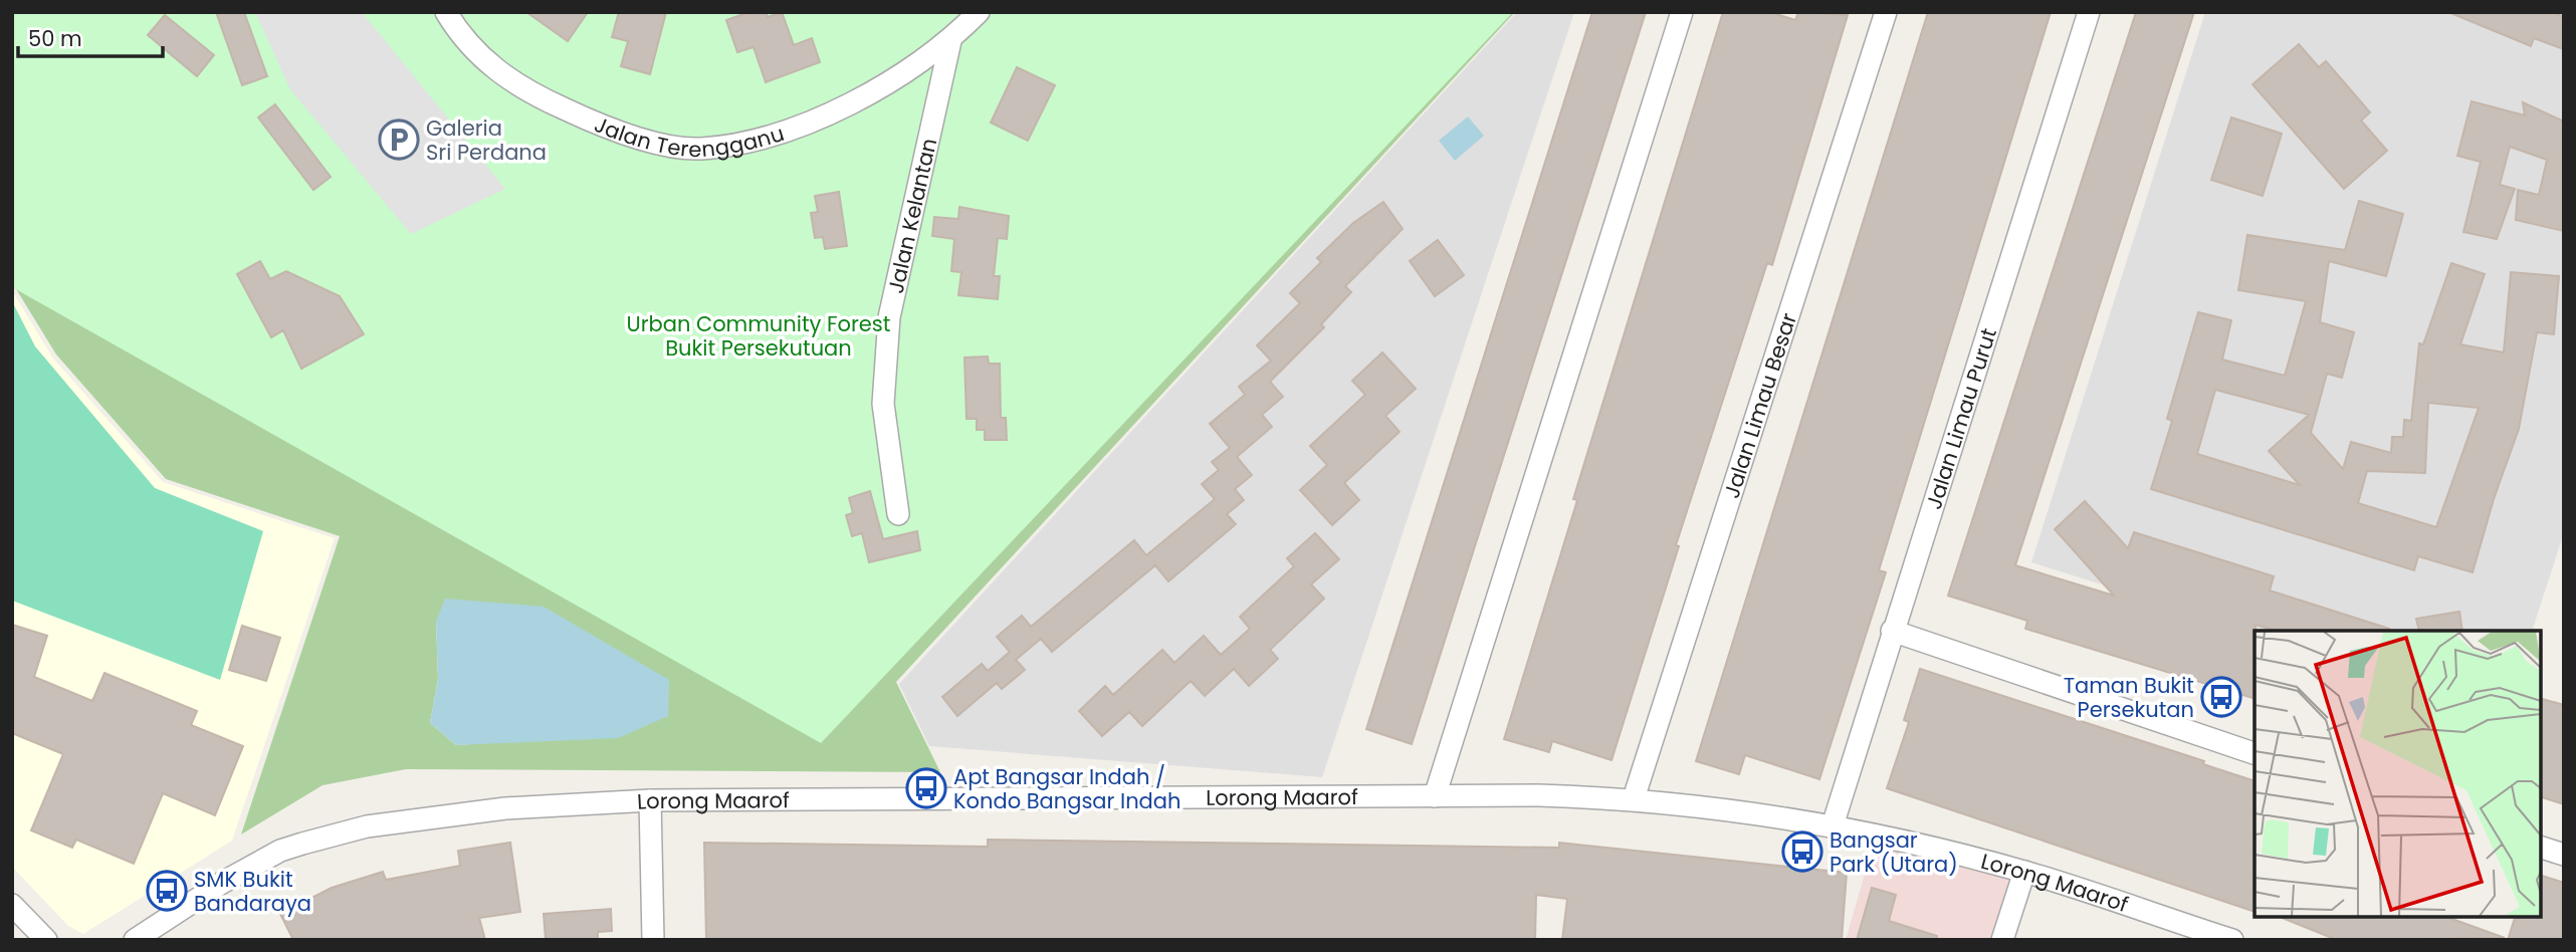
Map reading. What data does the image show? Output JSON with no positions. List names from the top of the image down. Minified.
{"streets":{"street":["Jalan Terengganu","Jalan Kelantan","Jalan Limau Besar","Jalan Limau Purut","Lorong Maarof"]},"crossings":[["Jalan Terengganu","Jalan Kelantan"],["Jalan Limau Besar","Lorong Maarof"],["Jalan Limau Purut","Lorong Maarof"]],"parks":["Urban Community Forest Bukit Persekutuan"],"places":{"parking":["Galeria Sri Perdana"],"bus stop":["Taman Bukit Persekutan","Apt Bangsar Indah / Kondo Bangsar Indah","Bangsar Park (Utara)","SMK Bukit Bandaraya"]},"scale_bar":"50 m"}
